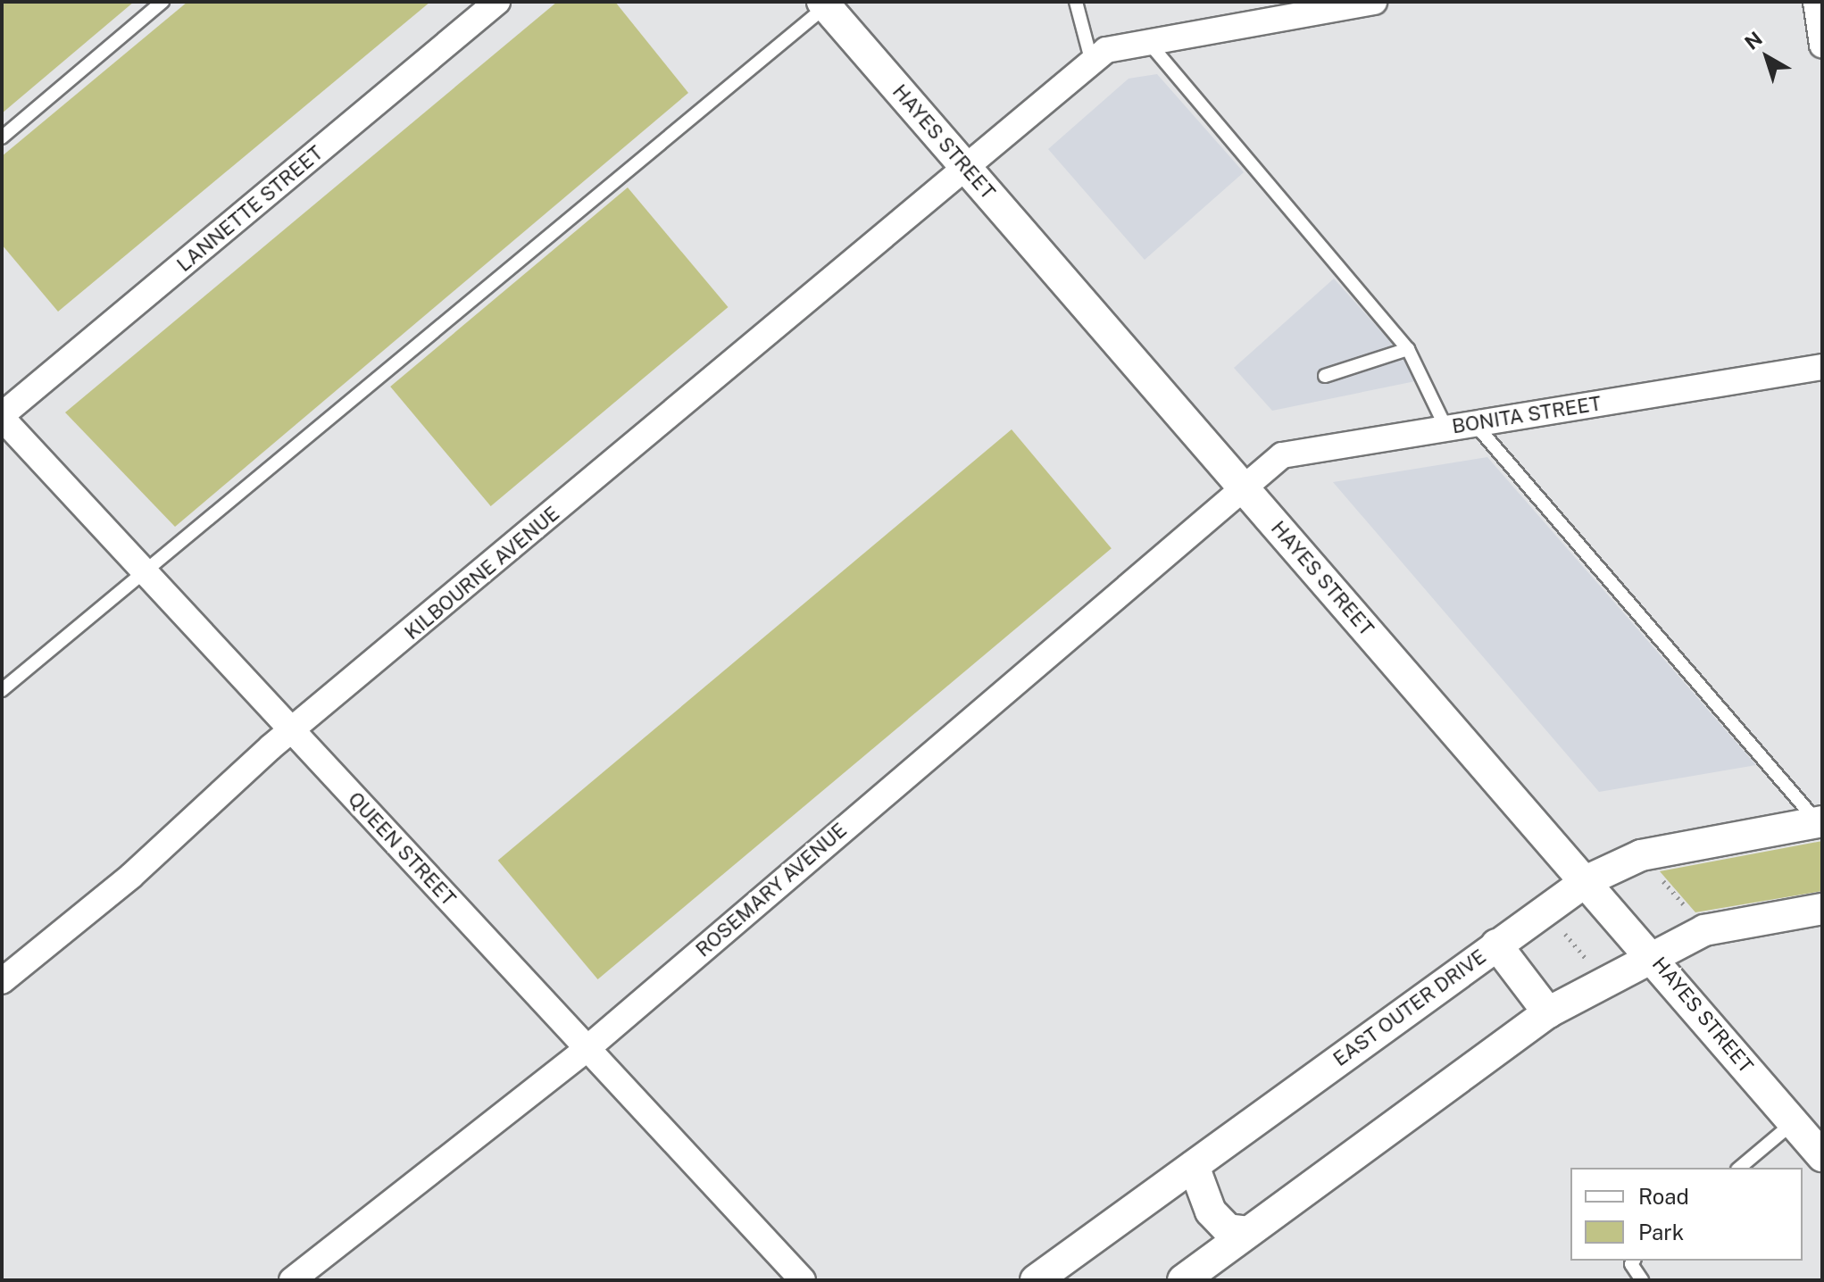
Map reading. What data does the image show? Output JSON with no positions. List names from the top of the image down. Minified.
{"streets":{"street":["HAYES STREET","LANNETTE STREET","BONITA STREET","KILBOURNE AVENUE","QUEEN STREET","ROSEMARY AVENUE","EAST OUTER DRIVE"]},"crossings":[["HAYES STREET","BONITA STREET"],["HAYES STREET","KILBOURNE AVENUE"],["HAYES STREET","ROSEMARY AVENUE"],["HAYES STREET","EAST OUTER DRIVE"],["LANNETTE STREET","QUEEN STREET"],["BONITA STREET","ROSEMARY AVENUE"],["KILBOURNE AVENUE","QUEEN STREET"],["QUEEN STREET","ROSEMARY AVENUE"]],"legend":["Road","Park"],"north":"top left"}
